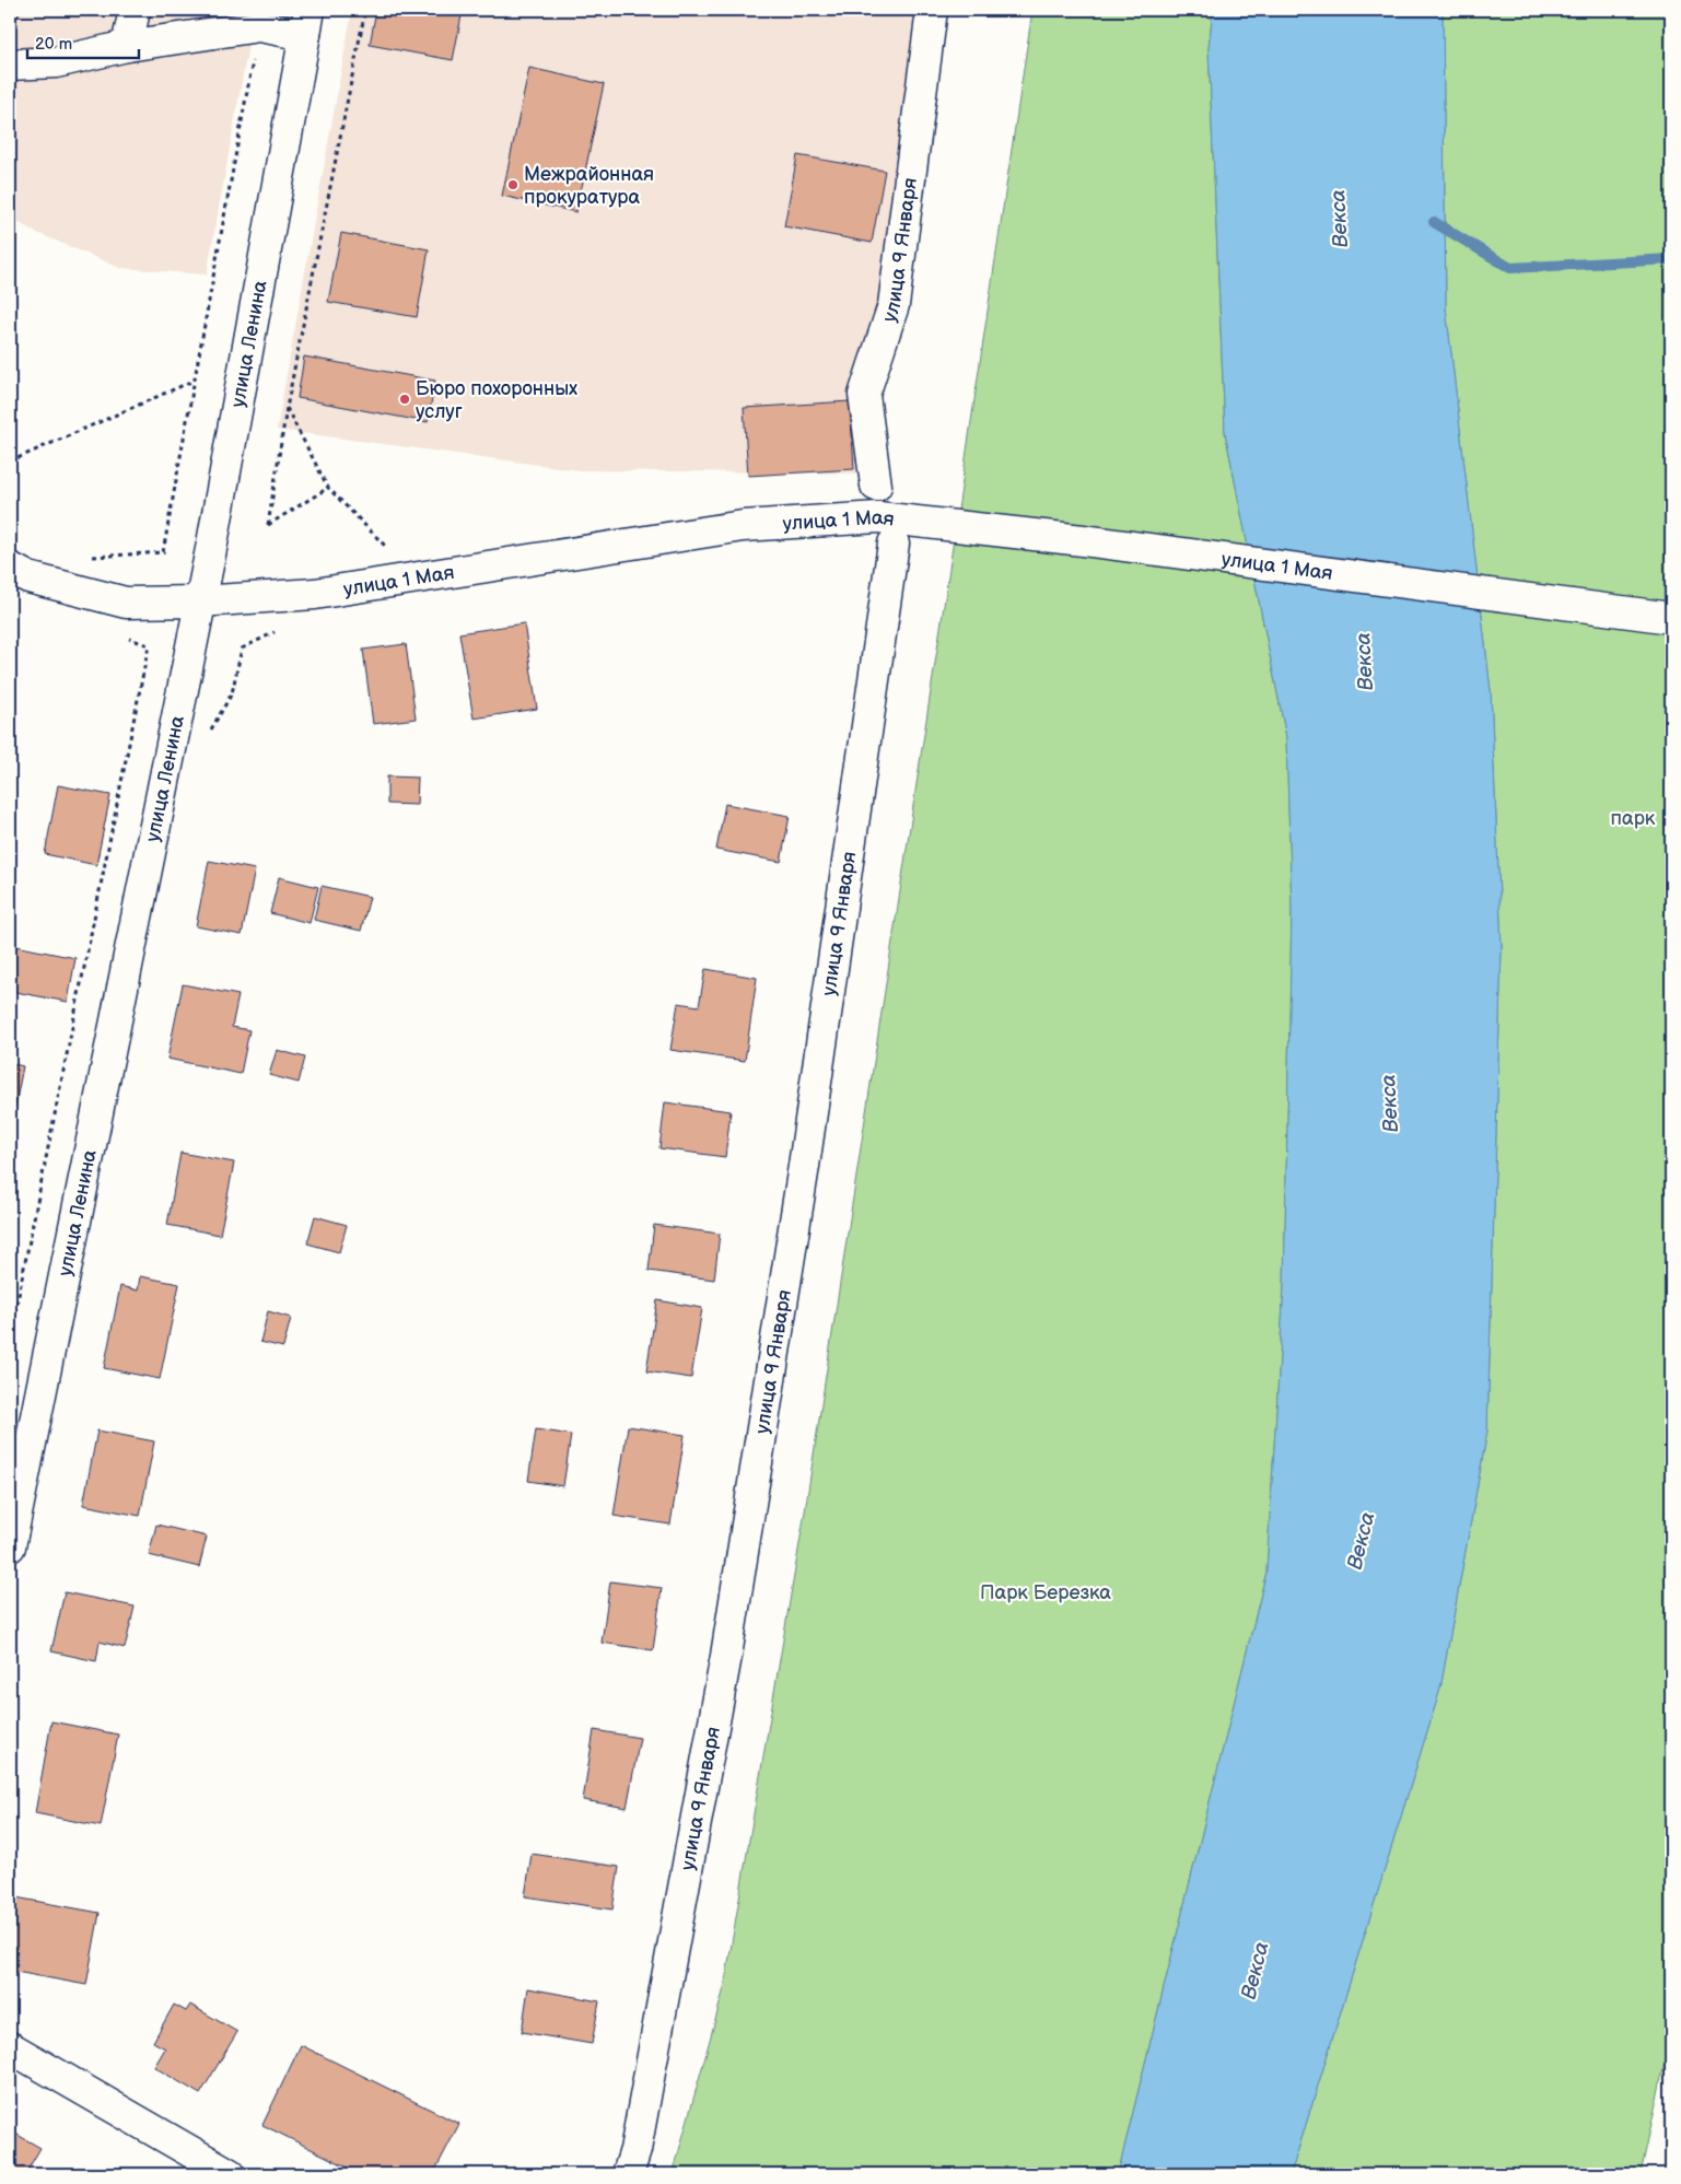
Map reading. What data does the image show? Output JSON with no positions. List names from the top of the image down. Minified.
{"streets":{"street":["улица 9 Января","улица Ленина","улица 1 Мая"]},"crossings":[["улица Ленина","улица 1 Мая"]],"water":["Векса"],"parks":["парк","Парк Березка"],"places":["Межрайонная прокуратура","Бюро похоронных услуг"],"scale_bar":"20 m"}
